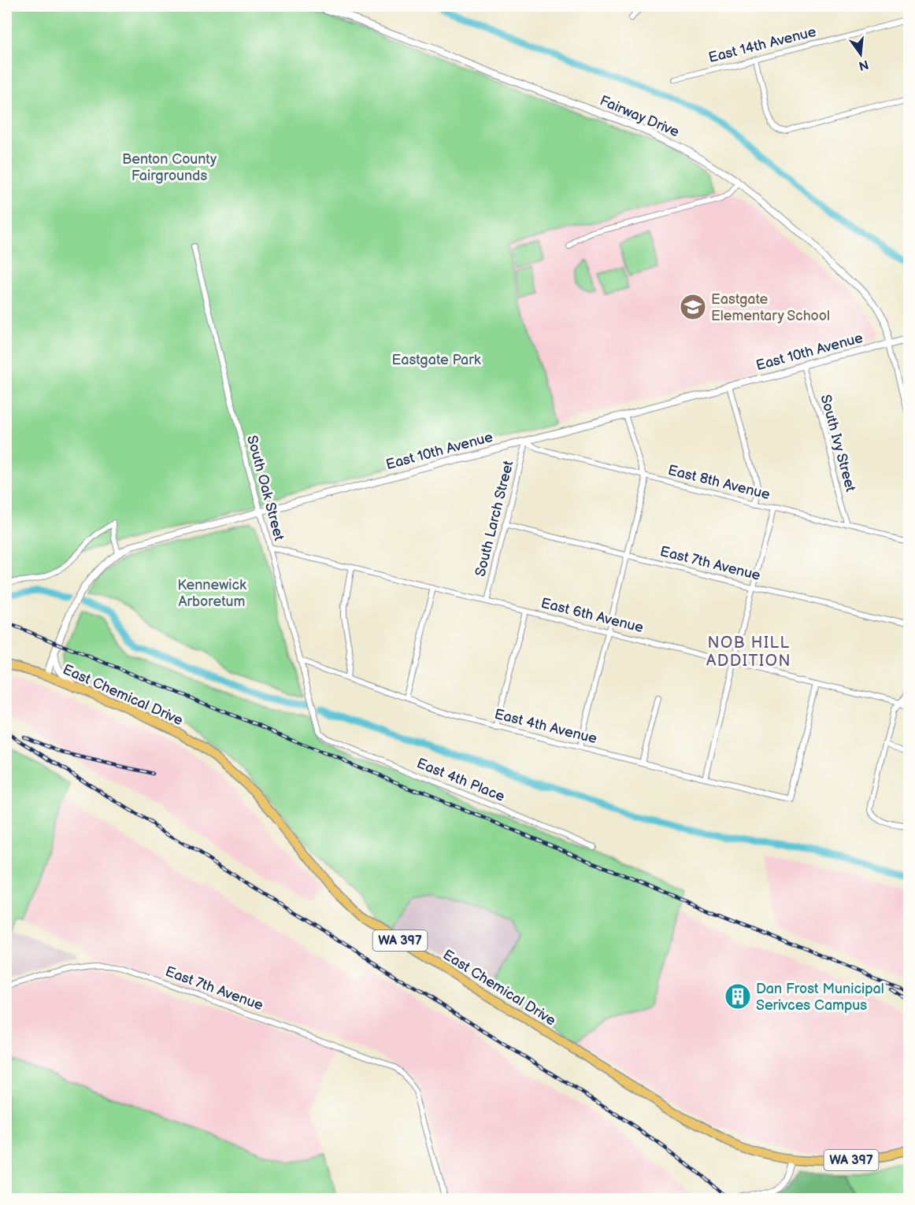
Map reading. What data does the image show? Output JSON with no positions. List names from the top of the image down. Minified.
{"streets":{"main road":["East Chemical Drive","WA 397"],"street":["East 14th Avenue","Fairway Drive","East 10th Avenue","South Ivy Street","East 8th Avenue","South Oak Street","South Larch Street","East 7th Avenue","East 6th Avenue","East 4th Avenue","East 4th Place"]},"crossings":[["Fairway Drive","East 10th Avenue"],["East 10th Avenue","South Ivy Street"],["East 10th Avenue","East 8th Avenue"],["East 10th Avenue","South Oak Street"],["East 10th Avenue","South Larch Street"],["East 10th Avenue","East Chemical Drive"],["South Ivy Street","East 8th Avenue"],["East 8th Avenue","South Larch Street"],["South Oak Street","East 6th Avenue"],["South Oak Street","East 4th Avenue"],["South Oak Street","East 4th Place"],["South Larch Street","East 7th Avenue"],["South Larch Street","East 6th Avenue"],["East 6th Avenue","East 4th Avenue"]],"districts":["NOB HILL ADDITION"],"parks":["Benton County Fairgrounds","Eastgate Park","Kennewick Arboretum"],"places":{"school or university":["Eastgate Elementary School"],"building":["Dan Frost Municipal Serivces Campus"]},"north":"bottom"}
